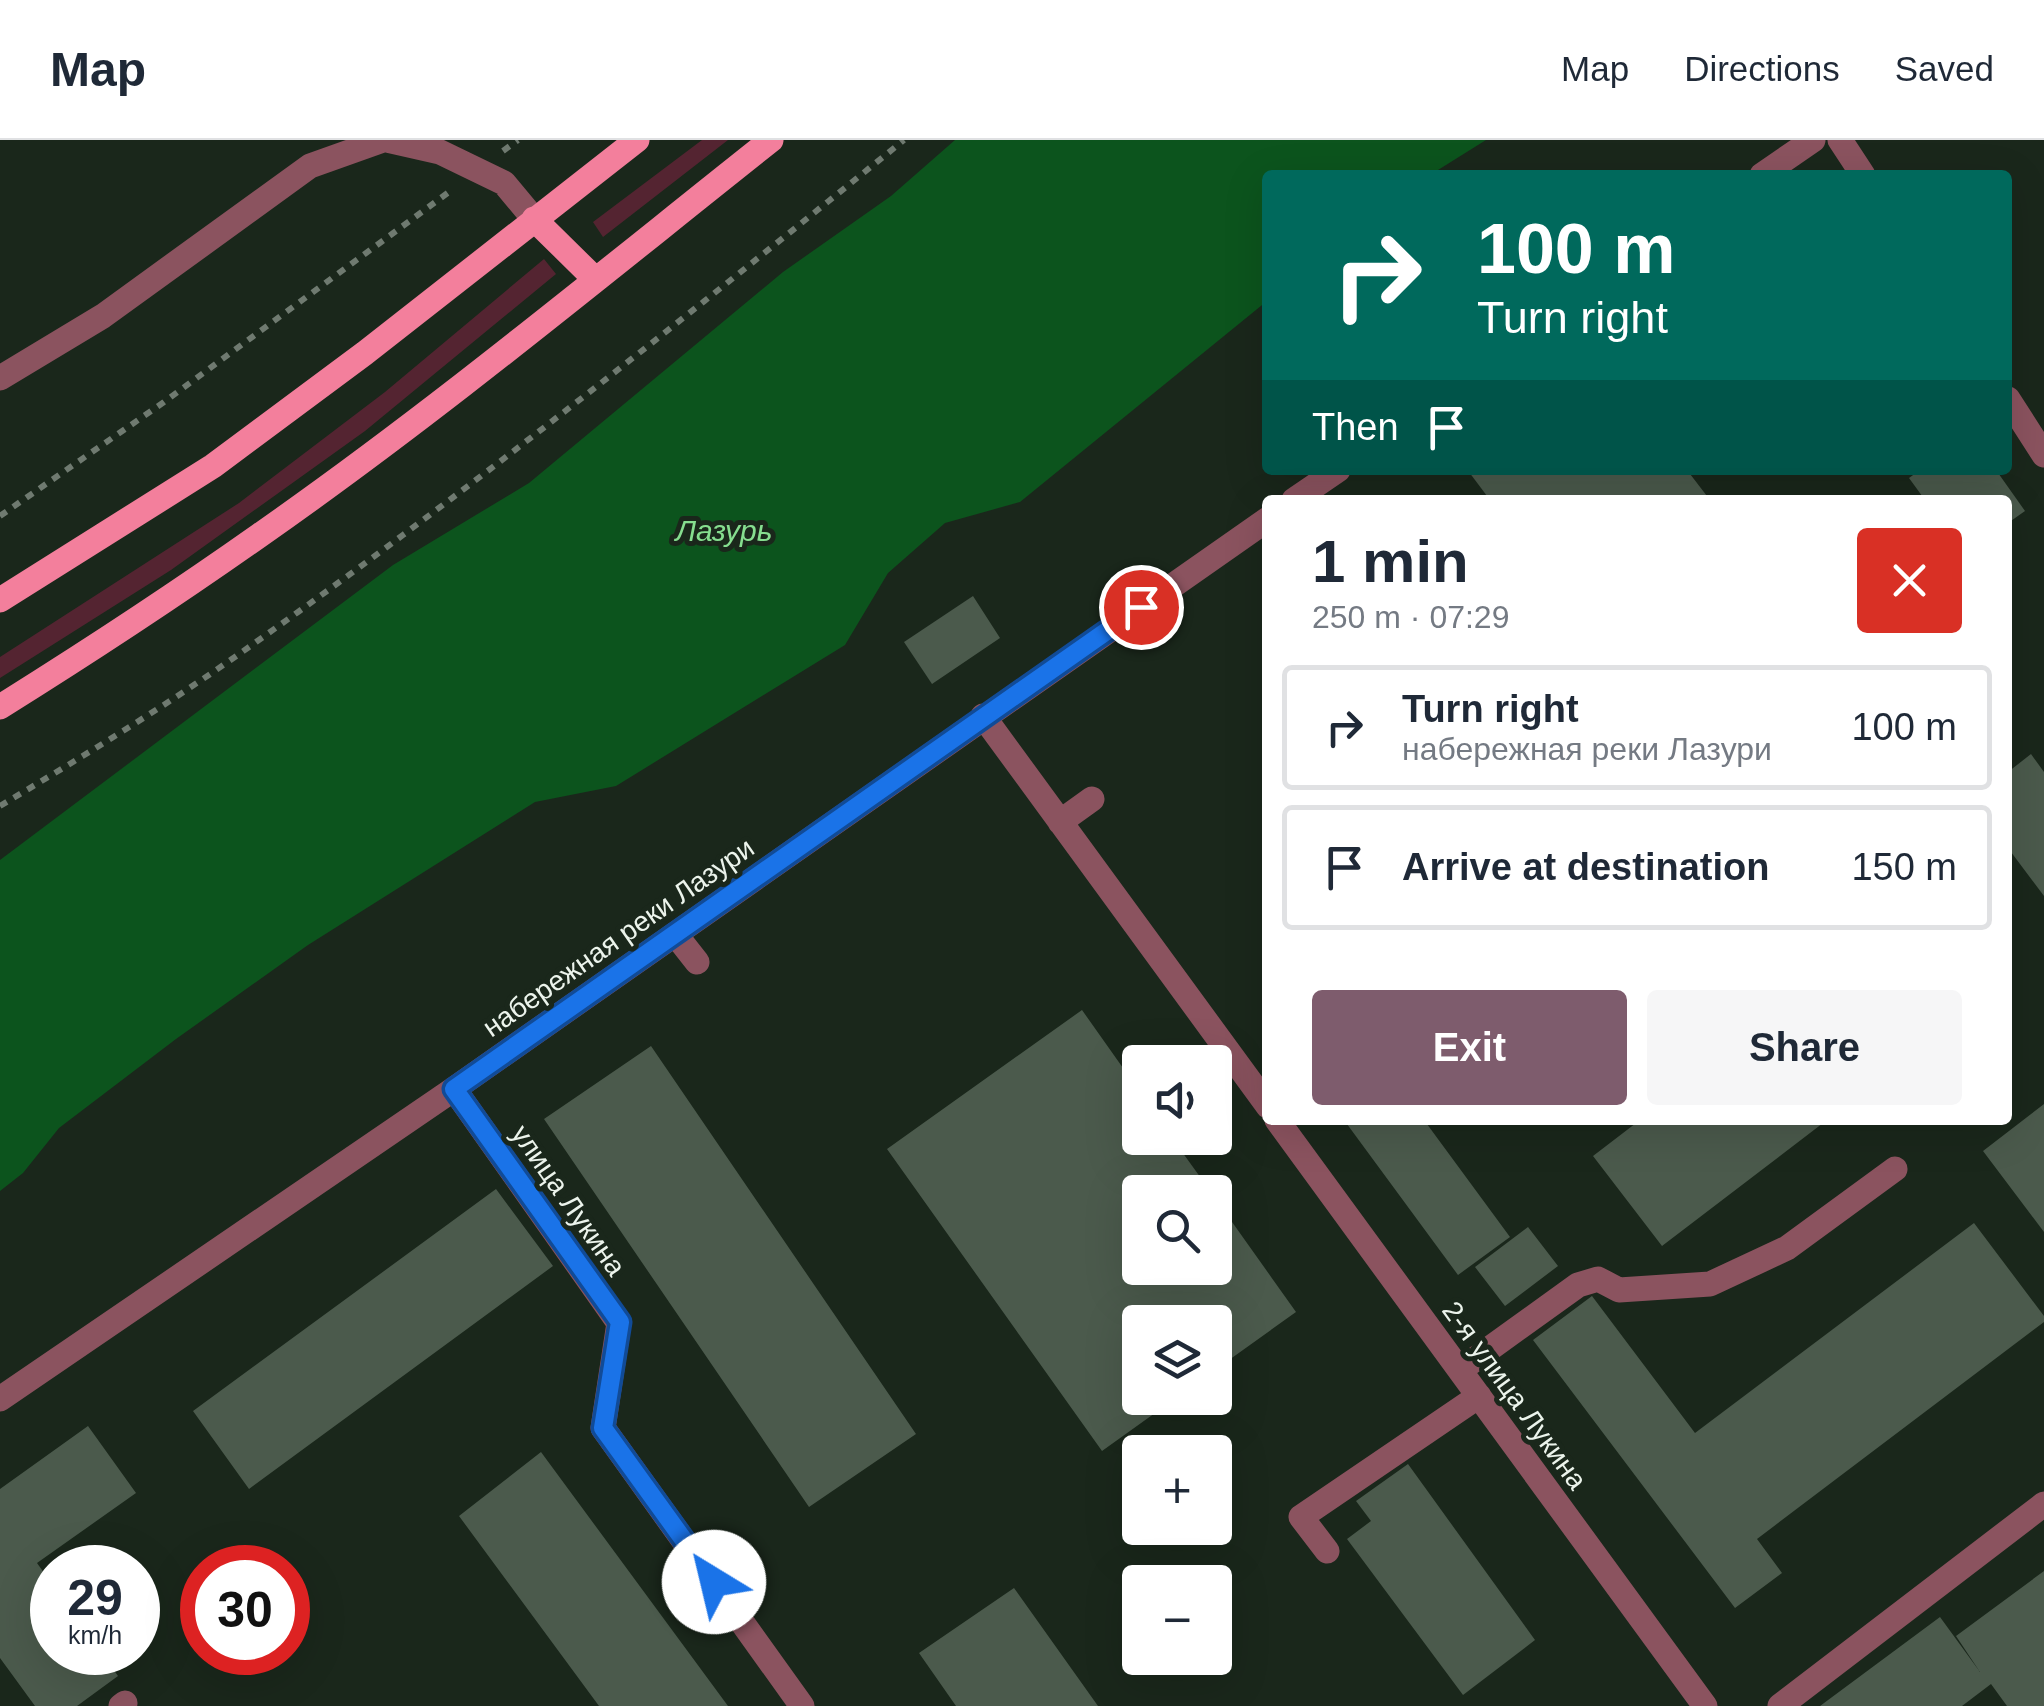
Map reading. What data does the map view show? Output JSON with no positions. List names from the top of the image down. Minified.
{"streets":{"street":["набережная реки Лазури","улица Лукина","2-я улица Лукина"]},"crossings":[["набережная реки Лазури","улица Лукина"]],"water":["Лазурь"],"page":{"header":"Map","nav":["Map","Directions","Saved"],"turn":["100 m","Turn right"],"then":"Then","heading":["1 min","250 m · 07:29"],"list":[{"name":"Turn right","note":"набережная реки Лазури","value":"100 m"},{"name":"Arrive at destination","value":"150 m"}],"buttons":["Exit","Share"],"map_buttons":["+","−"],"speed":"29 km/h","limit":"30"}}
